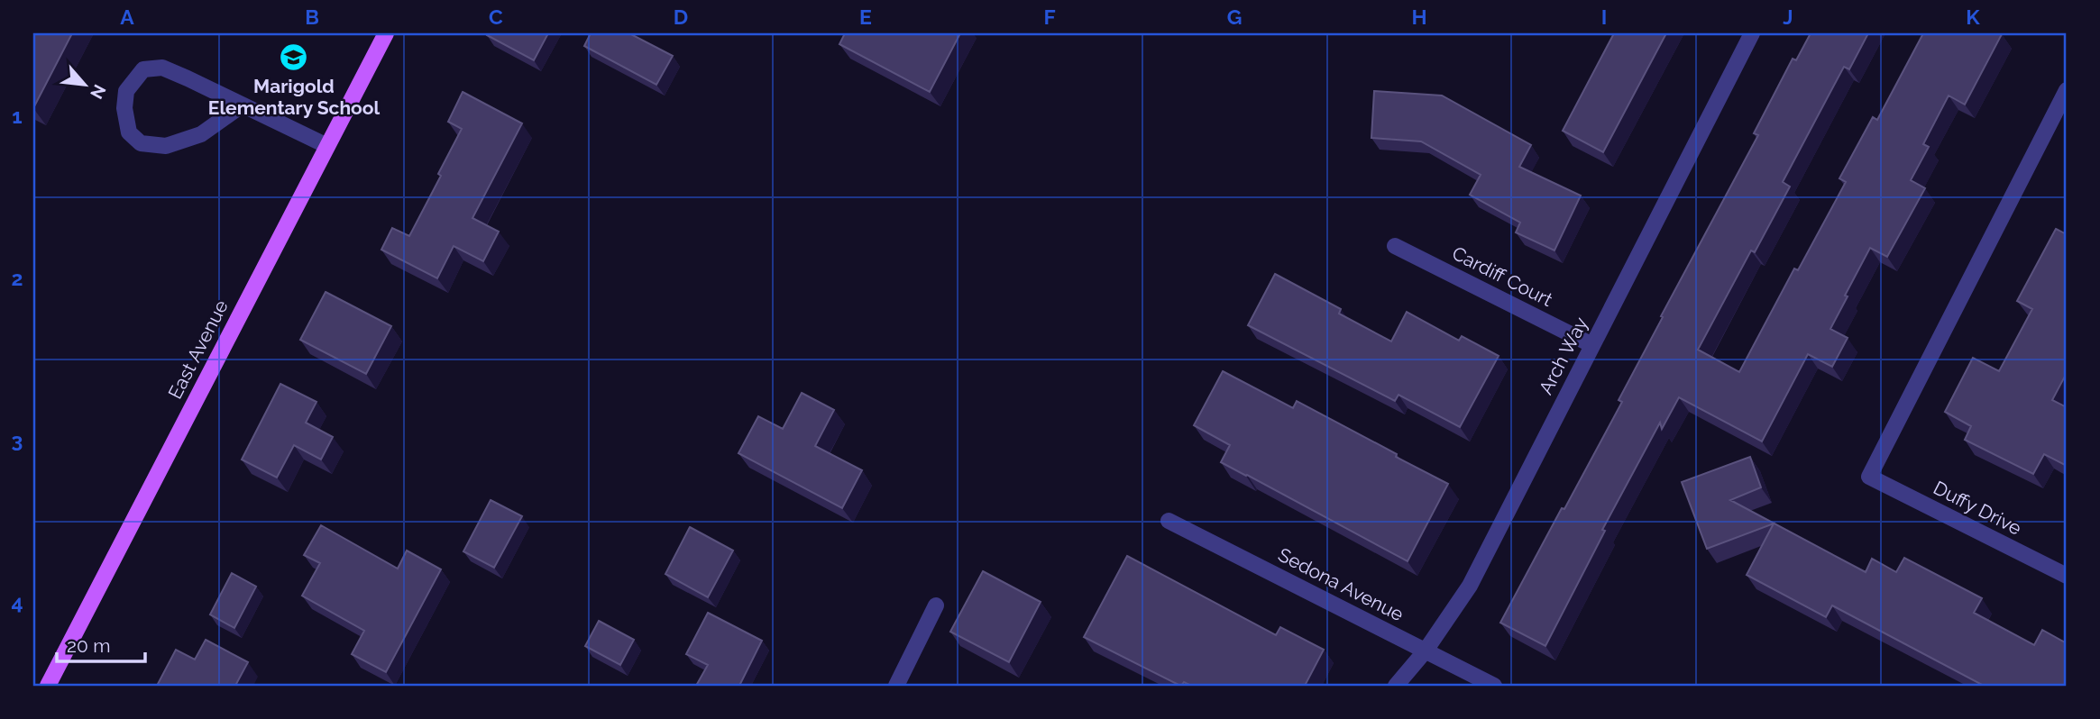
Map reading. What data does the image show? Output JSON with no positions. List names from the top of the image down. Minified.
{"streets":{"main road":["East Avenue"],"street":["Cardiff Court","Arch Way","Duffy Drive","Sedona Avenue"]},"crossings":[["Cardiff Court","Arch Way"],["Arch Way","Sedona Avenue"]],"places":{"school or university":["Marigold Elementary School"]},"scale_bar":"20 m","north":"bottom right","grid":{"columns":["A","B","C","D","E","F","G","H","I","J","K"],"rows":["1","2","3","4"]}}
